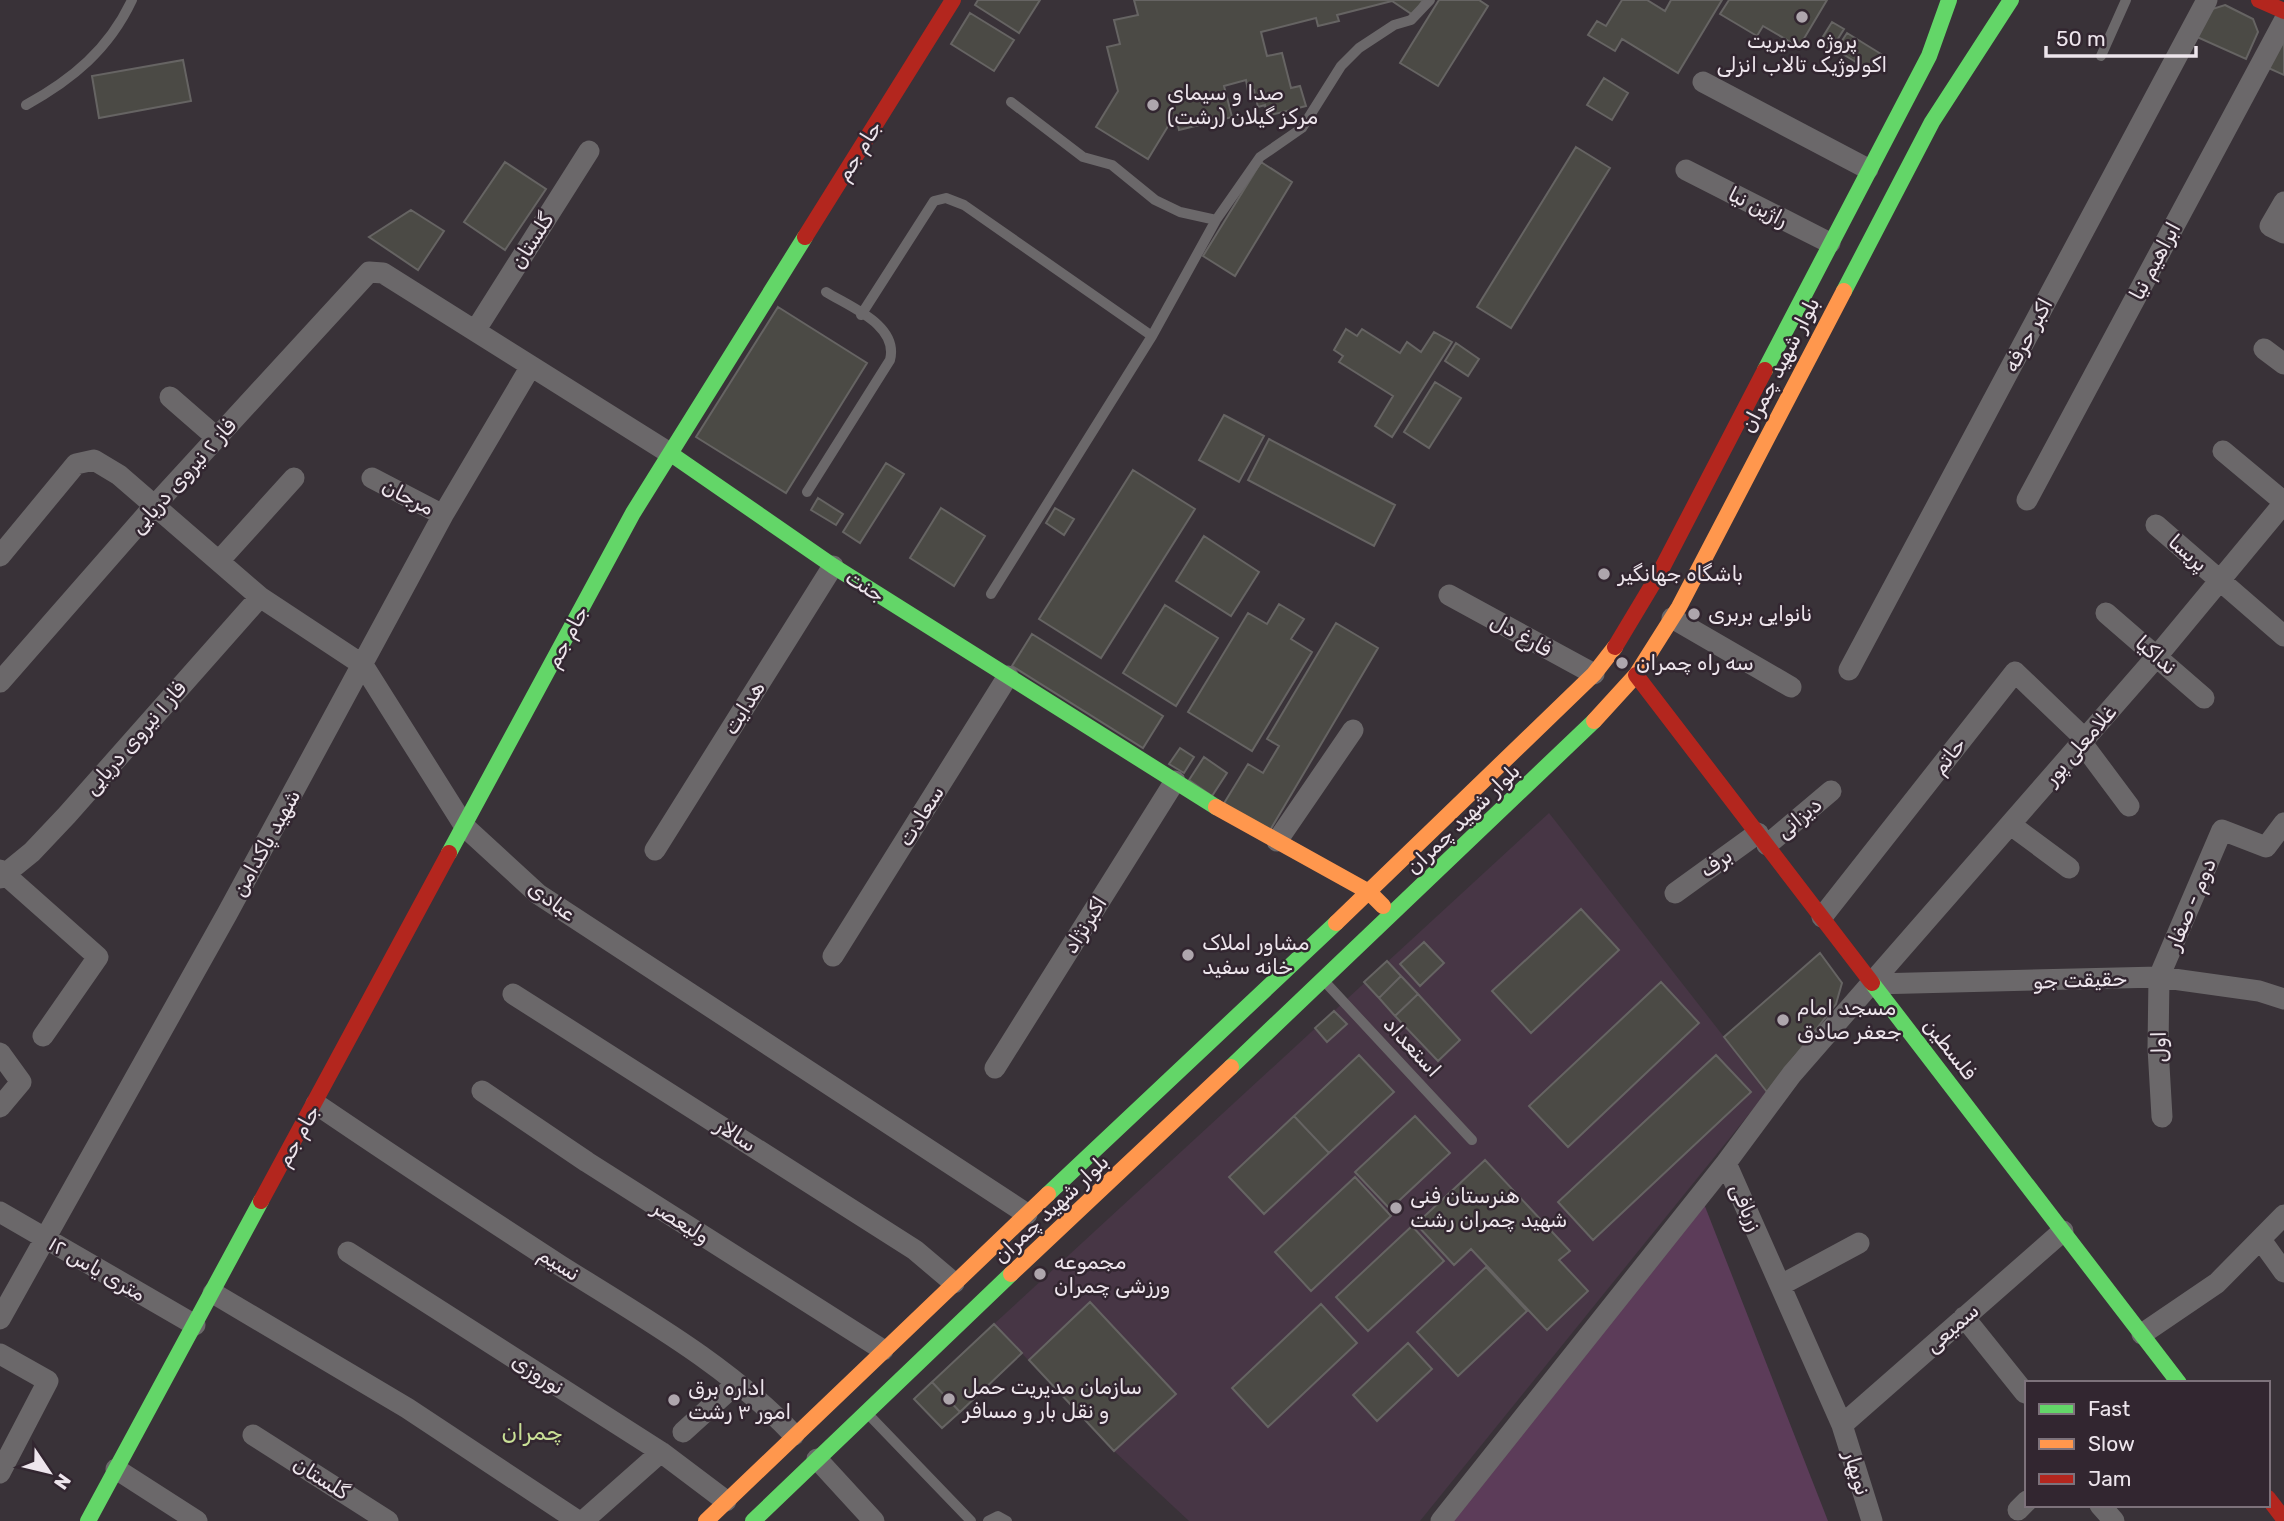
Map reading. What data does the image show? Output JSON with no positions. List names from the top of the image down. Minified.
{"streets":{"main road":["جام جم","بلوار شهید چمران","جنت","فلسطین"],"street":["راژین نیا","گلستان","ابراهیم نیا","اکبر حرفه","فاز ۲ نیروی دریایی","مرجان","پریسا","فارغ دل","نداکیا","هدایت","فاز ۱ نیروی دریایی","غلامعلی پور","حاتم","سعادت","دیزانی","شهید پاکدامن","برف","عبادی","دوم - صفار","اکبرنژاد","حقیقت جو","اول","سالار","زربافی","ولیعصر","نسیم","۱۲ متری یاس","سمیعی","نوروزی","نوبهار"],"lane":["استعداد"]},"crossings":[["جام جم","جنت"],["جام جم","عبادی"],["جام جم","نسیم"],["جام جم","۱۲ متری یاس"],["راژین نیا","بلوار شهید چمران"],["گلستان","جنت"],["بلوار شهید چمران","جنت"],["بلوار شهید چمران","فارغ دل"],["بلوار شهید چمران","عبادی"],["بلوار شهید چمران","استعداد"],["بلوار شهید چمران","فلسطین"],["بلوار شهید چمران","سالار"],["بلوار شهید چمران","ولیعصر"],["بلوار شهید چمران","نسیم"],["بلوار شهید چمران","نوروزی"],["فاز ۲ نیروی دریایی","جنت"],["فاز ۲ نیروی دریایی","عبادی"],["مرجان","شهید پاکدامن"],["پریسا","غلامعلی پور"],["جنت","هدایت"],["جنت","سعادت"],["جنت","شهید پاکدامن"],["جنت","اکبرنژاد"],["نداکیا","غلامعلی پور"],["فاز ۱ نیروی دریایی","عبادی"],["غلامعلی پور","حاتم"],["غلامعلی پور","حقیقت جو"],["غلامعلی پور","فلسطین"],["غلامعلی پور","زربافی"],["حاتم","فلسطین"],["دیزانی","برف"],["دیزانی","فلسطین"],["شهید پاکدامن","عبادی"],["شهید پاکدامن","۱۲ متری یاس"],["برف","فلسطین"],["دوم - صفار","حقیقت جو"],["دوم - صفار","اول"],["حقیقت جو","اول"],["حقیقت جو","فلسطین"],["حقیقت جو","زربافی"],["فلسطین","زربافی"],["فلسطین","سمیعی"],["زربافی","سمیعی"],["زربافی","نوبهار"],["سمیعی","نوبهار"]],"districts":["چمران"],"places":["پروژه مدیریت اکولوژیک تالاب انزلی","صدا و سیمای مرکز گیلان (رشت)","باشگاه جهانگیر","نانوایی بربری","سه راه چمران","مشاور املاک خانه سفید","مسجد امام جعفر صادق","هنرستان فنی شهید چمران رشت","مجموعه ورزشی چمران","سازمان مدیریت حمل و نقل بار و مسافر","اداره برق امور ۳ رشت"],"legend":["Fast","Slow","Jam"],"scale_bar":"50 m","north":"bottom right"}
